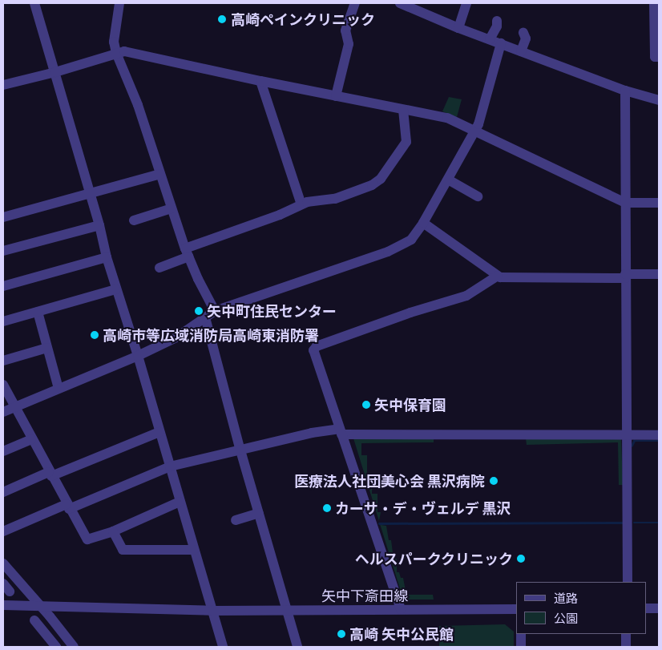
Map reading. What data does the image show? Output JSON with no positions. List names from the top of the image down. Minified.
{"streets":{"street":["矢中下斎田線"]},"places":["高崎ペインクリニック","矢中町住民センター","高崎市等広域消防局高崎東消防署","矢中保育園","医療法人社団美心会 黒沢病院","カーサ・デ・ヴェルデ 黒沢","ヘルスパーククリニック","高崎 矢中公民館"],"legend":["道路","公園"]}
